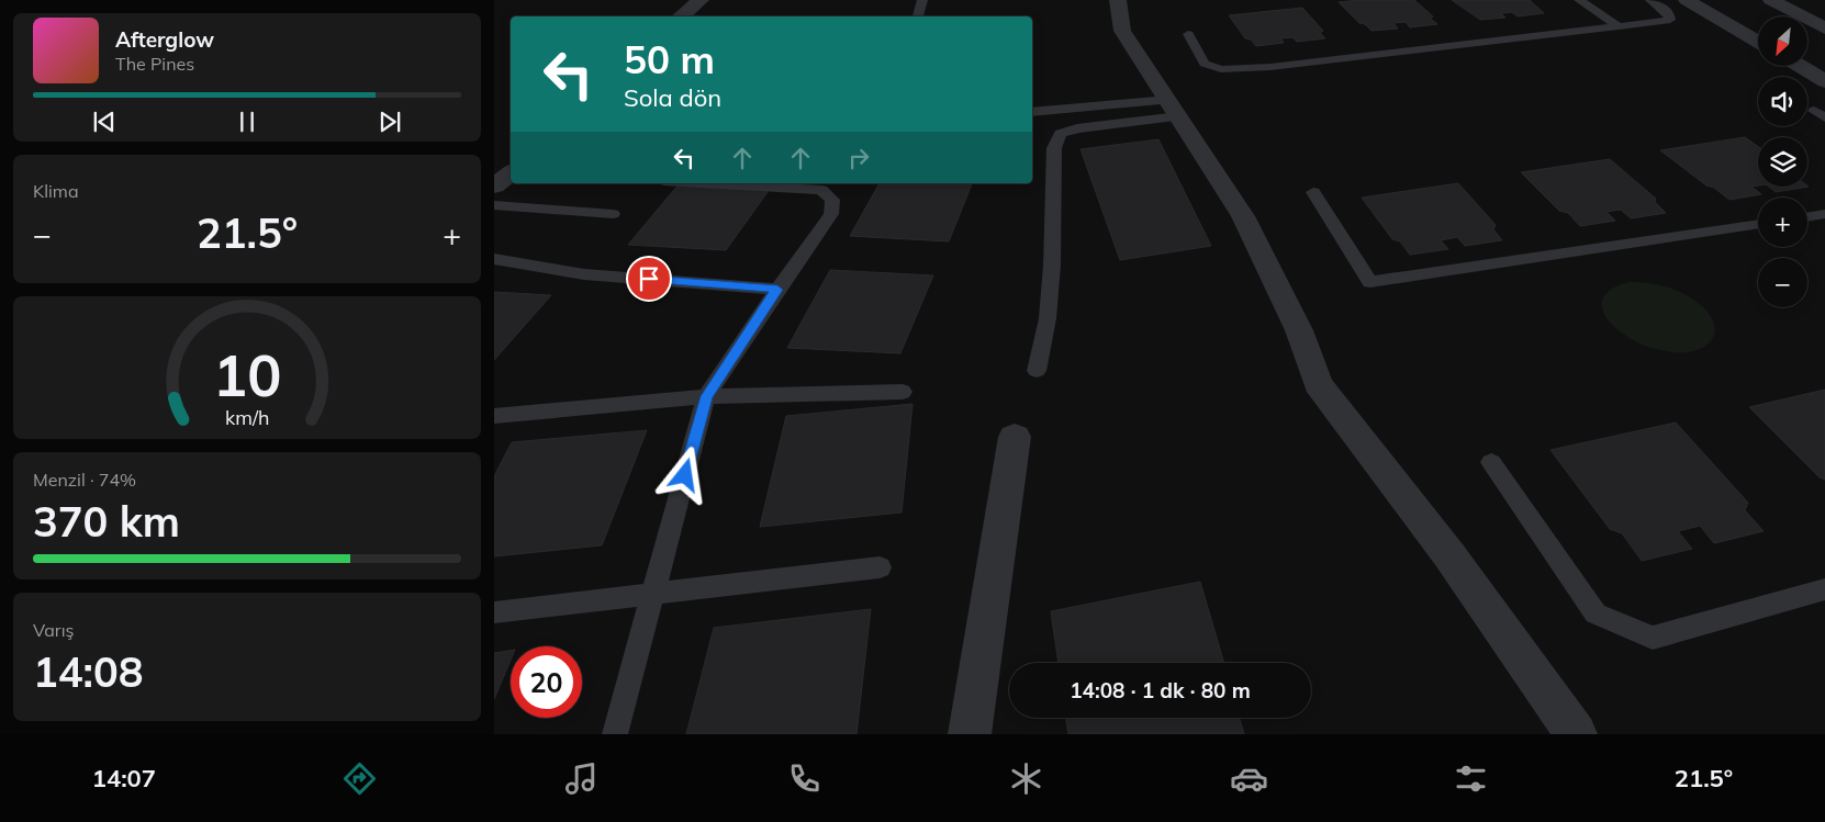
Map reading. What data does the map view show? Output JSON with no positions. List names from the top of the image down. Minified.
{"north":"bottom left","page":{"map_buttons":["+","−"],"turn":["50 m","Sola dön"],"song":["Afterglow","The Pines"],"tile":["Klima",["Menzil · 74%","370 km"],["Varış","14:08"]],"heat":["−","21.5°","+"],"limit":"20","trip":"14:08 · 1 dk · 80 m","tabs":["14:07","21.5°"],"gauge":["10","km/h"]}}
